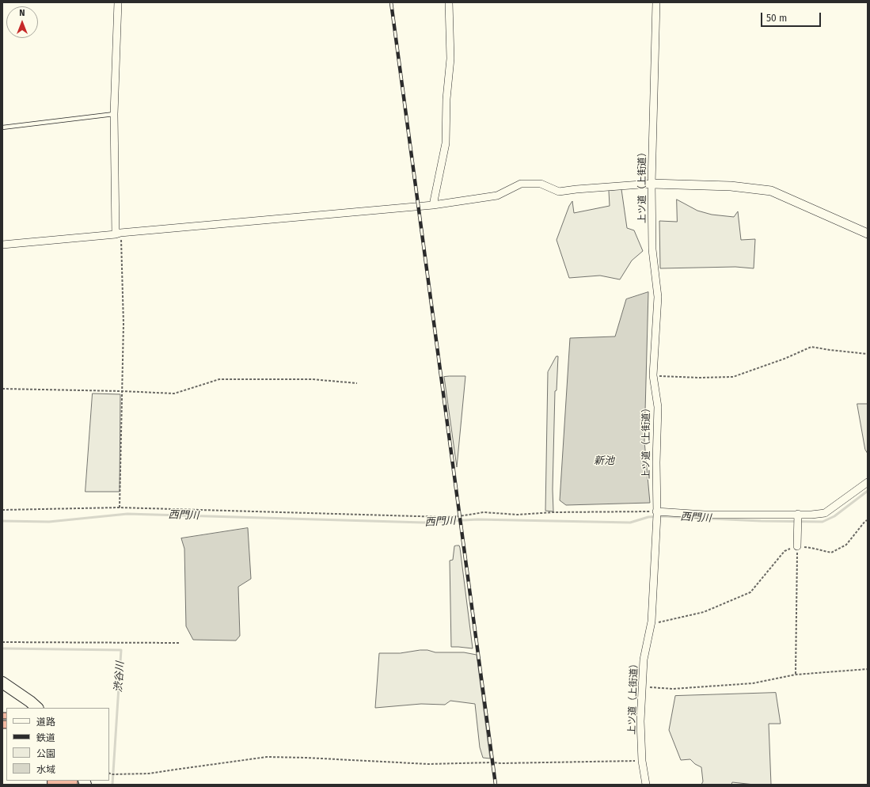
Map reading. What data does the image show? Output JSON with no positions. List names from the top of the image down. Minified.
{"streets":{"street":["上ツ道（上街道）"]},"water":["新池","西門川","渋谷川"],"legend":["道路","鉄道","公園","水域"],"scale_bar":"50 m","north":"top"}
